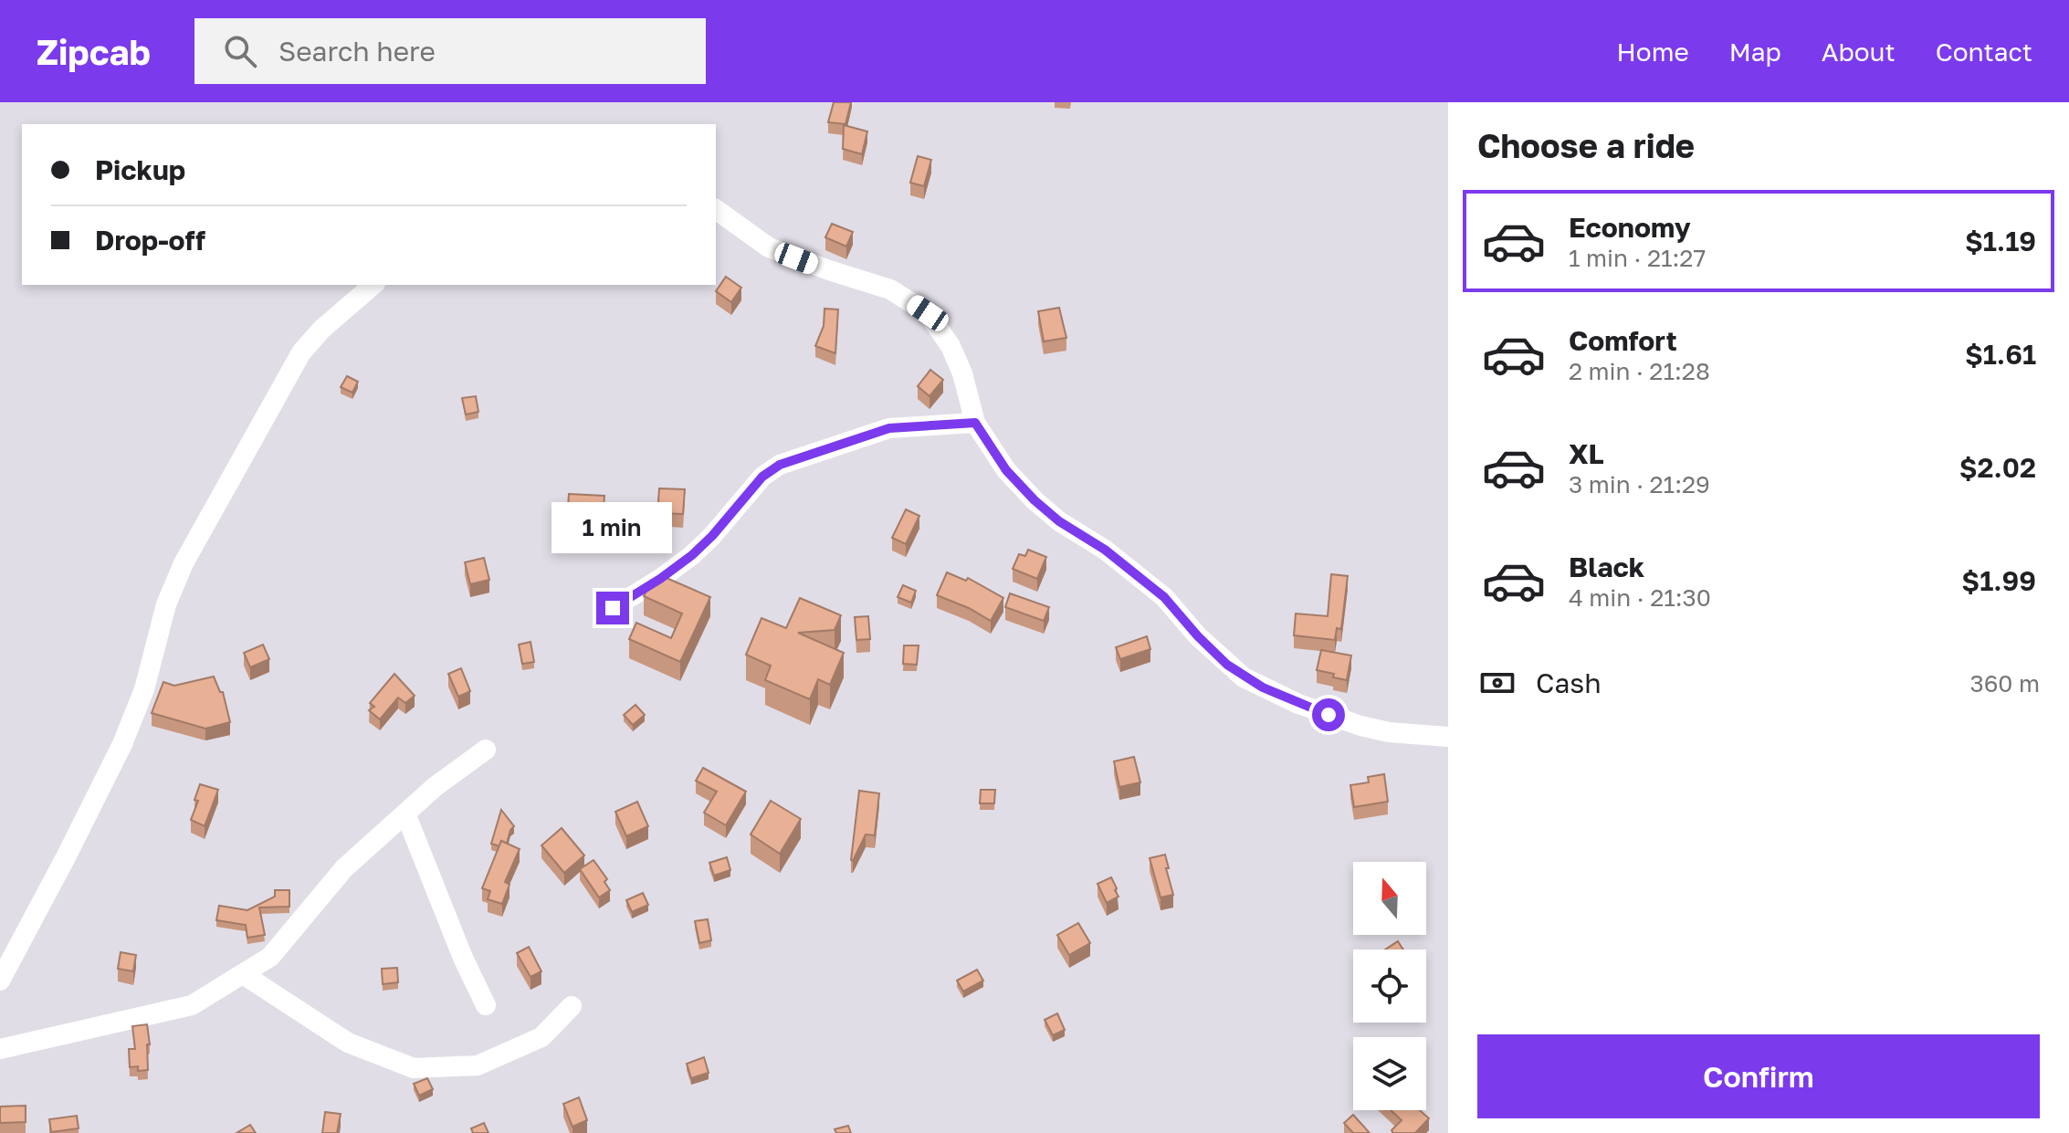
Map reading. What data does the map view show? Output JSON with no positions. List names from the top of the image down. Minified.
{"north":"top","page":{"header":"Zipcab","search":"Search here","nav":["Home","Map","About","Contact"],"heading":"Choose a ride","banner":["Pickup","Drop-off"],"list":[{"name":"Economy","note":"1 min · 21:27","value":"$1.19"},{"name":"Comfort","note":"2 min · 21:28","value":"$1.61"},{"name":"XL","note":"3 min · 21:29","value":"$2.02"},{"name":"Black","note":"4 min · 21:30","value":"$1.99"}],"bubble":"1 min","pay":["Cash","360 m"],"buttons":"Confirm"}}
